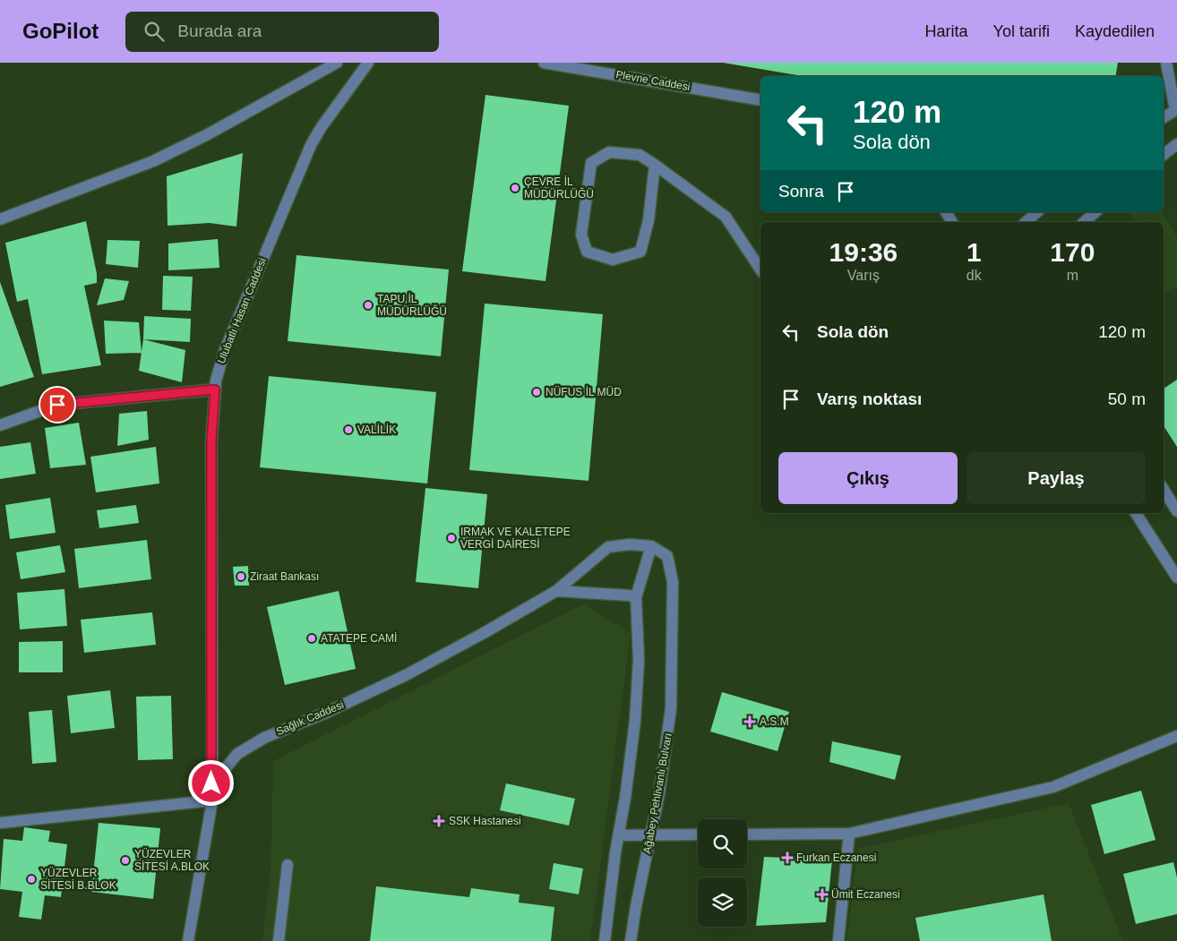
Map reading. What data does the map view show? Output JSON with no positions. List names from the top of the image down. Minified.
{"streets":{"street":["Plevne Caddesi","Ulubatlı Hasan Caddesi","Sağlık Caddesi","Ağabey Pehlivanlı Bulvarı"]},"crossings":[["Ulubatlı Hasan Caddesi","Sağlık Caddesi"],["Sağlık Caddesi","Ağabey Pehlivanlı Bulvarı"]],"places":{"other":["ÇEVRE İL MÜDÜRLÜĞÜ","TAPU İL MÜDÜRLÜĞÜ","NÜFUS İL MÜD","VALİLİK","IRMAK VE KALETEPE VERGİ DAİRESİ","Ziraat Bankası","ATATEPE CAMİ","YÜZEVLER SİTESİ A.BLOK","YÜZEVLER SİTESİ B.BLOK"],"health":["A.S.M","SSK Hastanesi","Furkan Eczanesi","Ümit Eczanesi"]},"page":{"header":"GoPilot","search":"Burada ara","nav":["Harita","Yol tarifi","Kaydedilen"],"turn":["120 m","Sola dön"],"then":"Sonra","eta":["19:36","Varış","1","dk","170","m"],"list":[{"name":"Sola dön","value":"120 m"},{"name":"Varış noktası","value":"50 m"}],"buttons":["Çıkış","Paylaş"]}}
